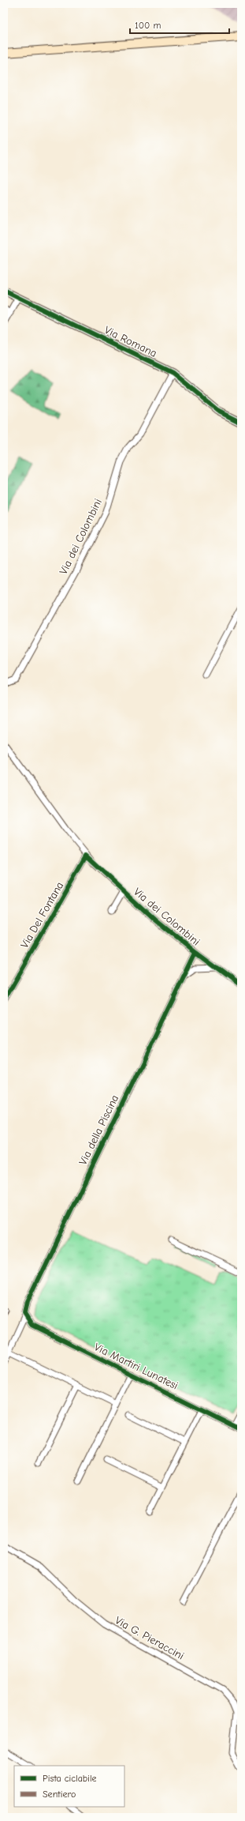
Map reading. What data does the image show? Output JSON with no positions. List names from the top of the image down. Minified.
{"streets":{"street":["Via Romana","Via dei Colombini","Via Del Fontana","Via della Piscina","Via Martiri Lunatesi","Via G. Pieraccini"]},"crossings":[["Via Romana","Via dei Colombini"],["Via dei Colombini","Via Del Fontana"],["Via dei Colombini","Via della Piscina"],["Via della Piscina","Via Martiri Lunatesi"]],"legend":["Pista ciclabile","Sentiero"],"scale_bar":"100 m"}
